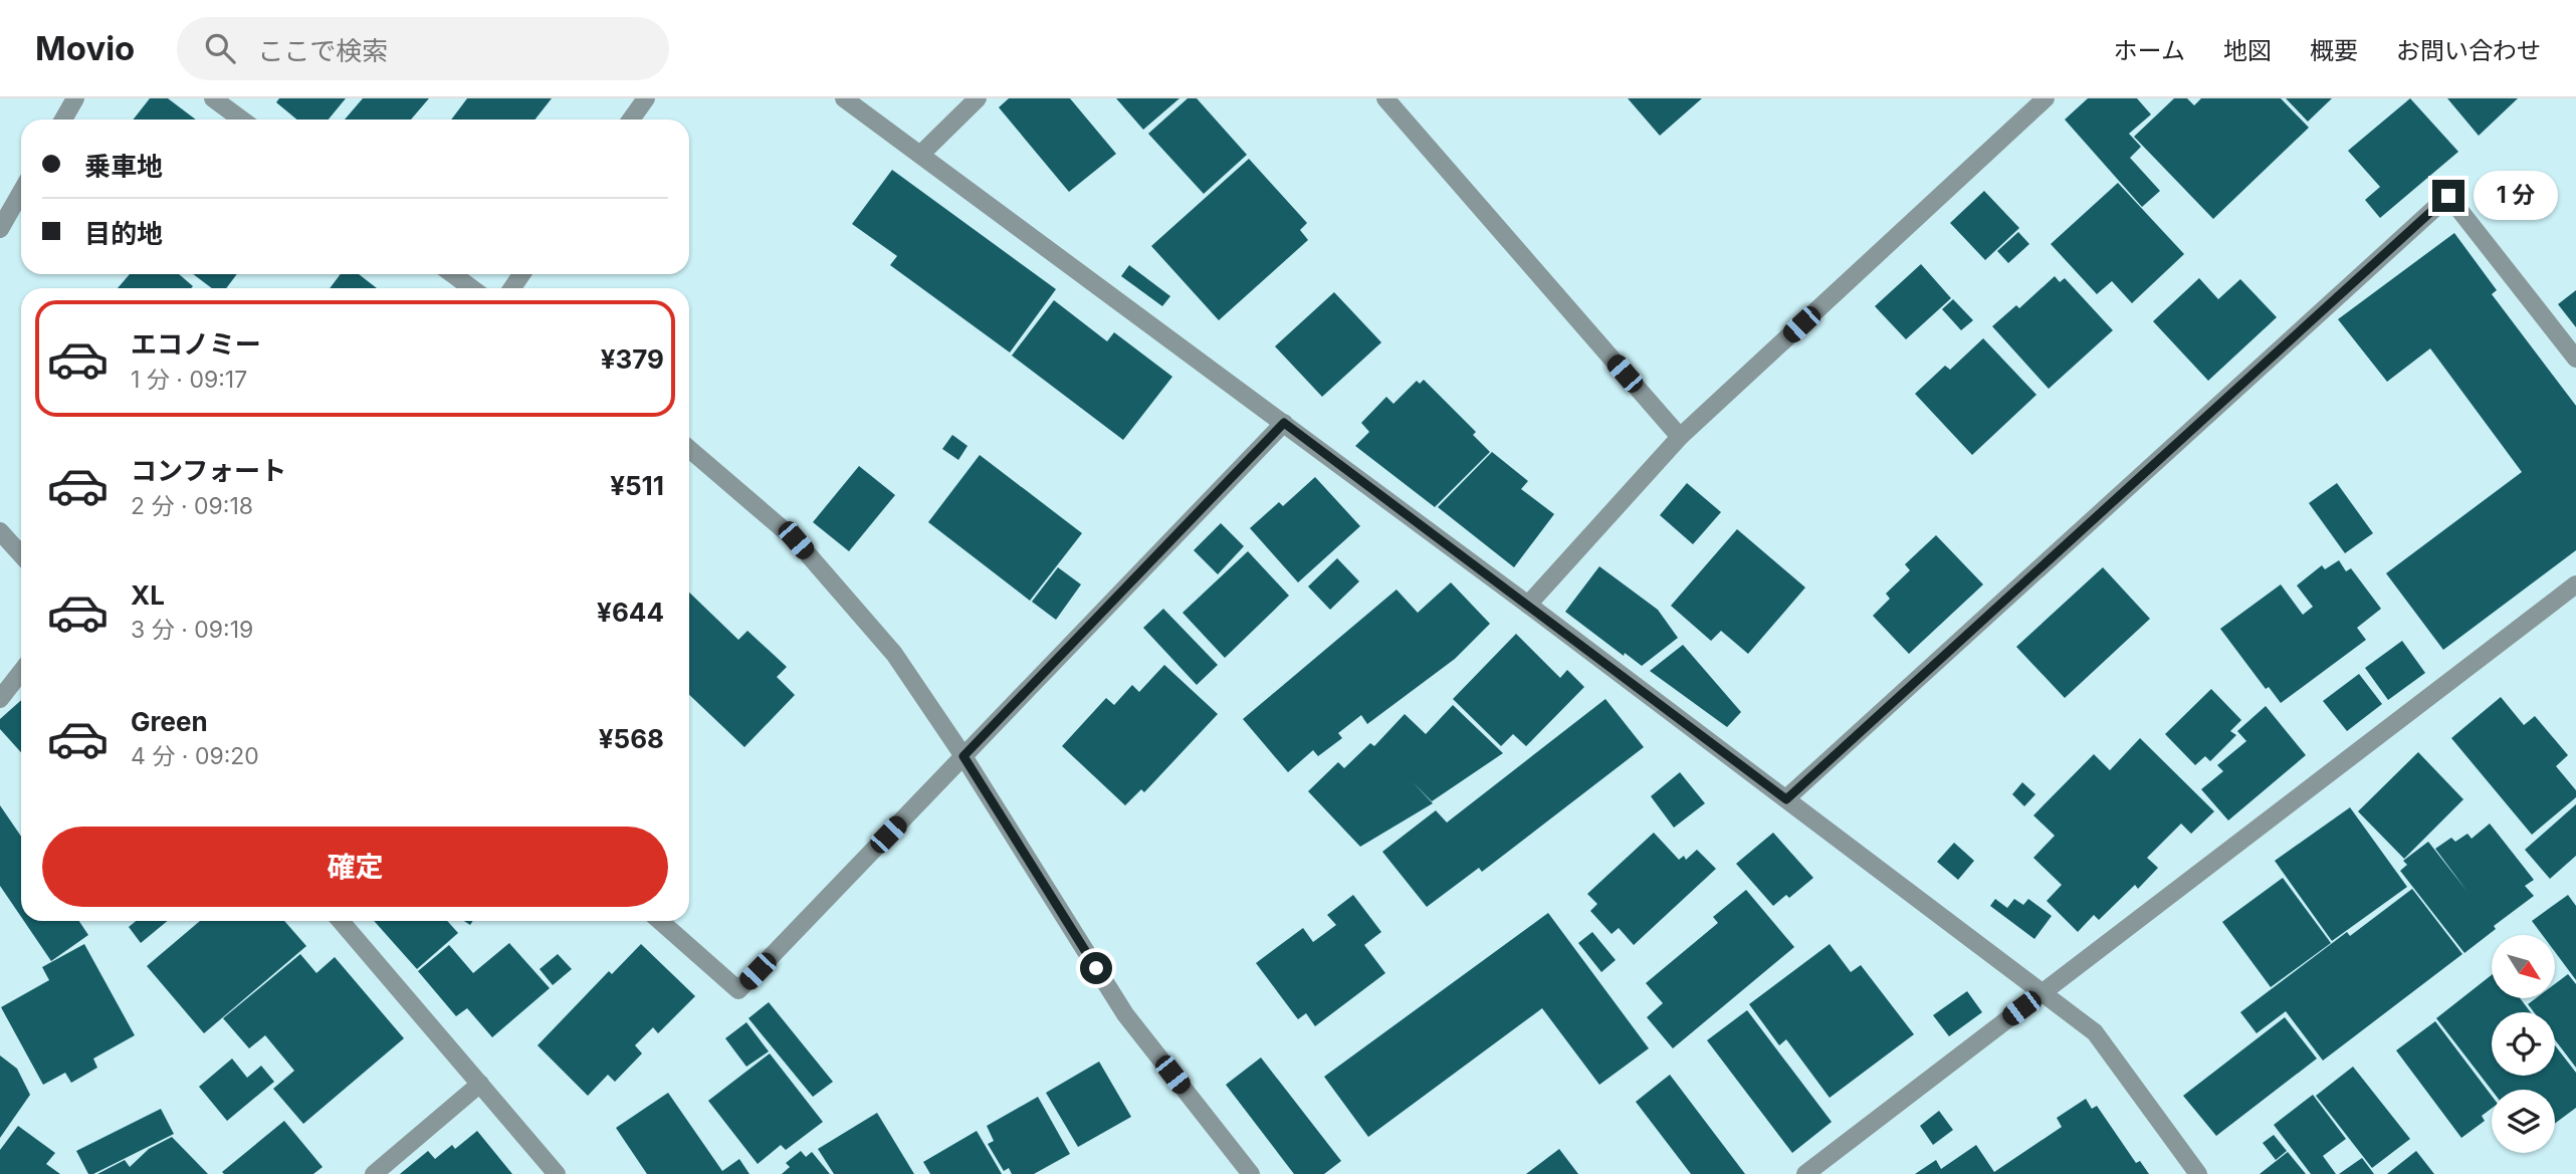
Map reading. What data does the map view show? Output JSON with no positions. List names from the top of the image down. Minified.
{"north":"bottom right","page":{"header":"Movio","search":"ここで検索","nav":["ホーム","地図","概要","お問い合わせ"],"banner":["乗車地","目的地"],"bubble":"1 分","list":[{"name":"エコノミー","note":"1 分 · 09:17","value":"¥379"},{"name":"コンフォート","note":"2 分 · 09:18","value":"¥511"},{"name":"XL","note":"3 分 · 09:19","value":"¥644"},{"name":"Green","note":"4 分 · 09:20","value":"¥568"}],"buttons":"確定"}}
